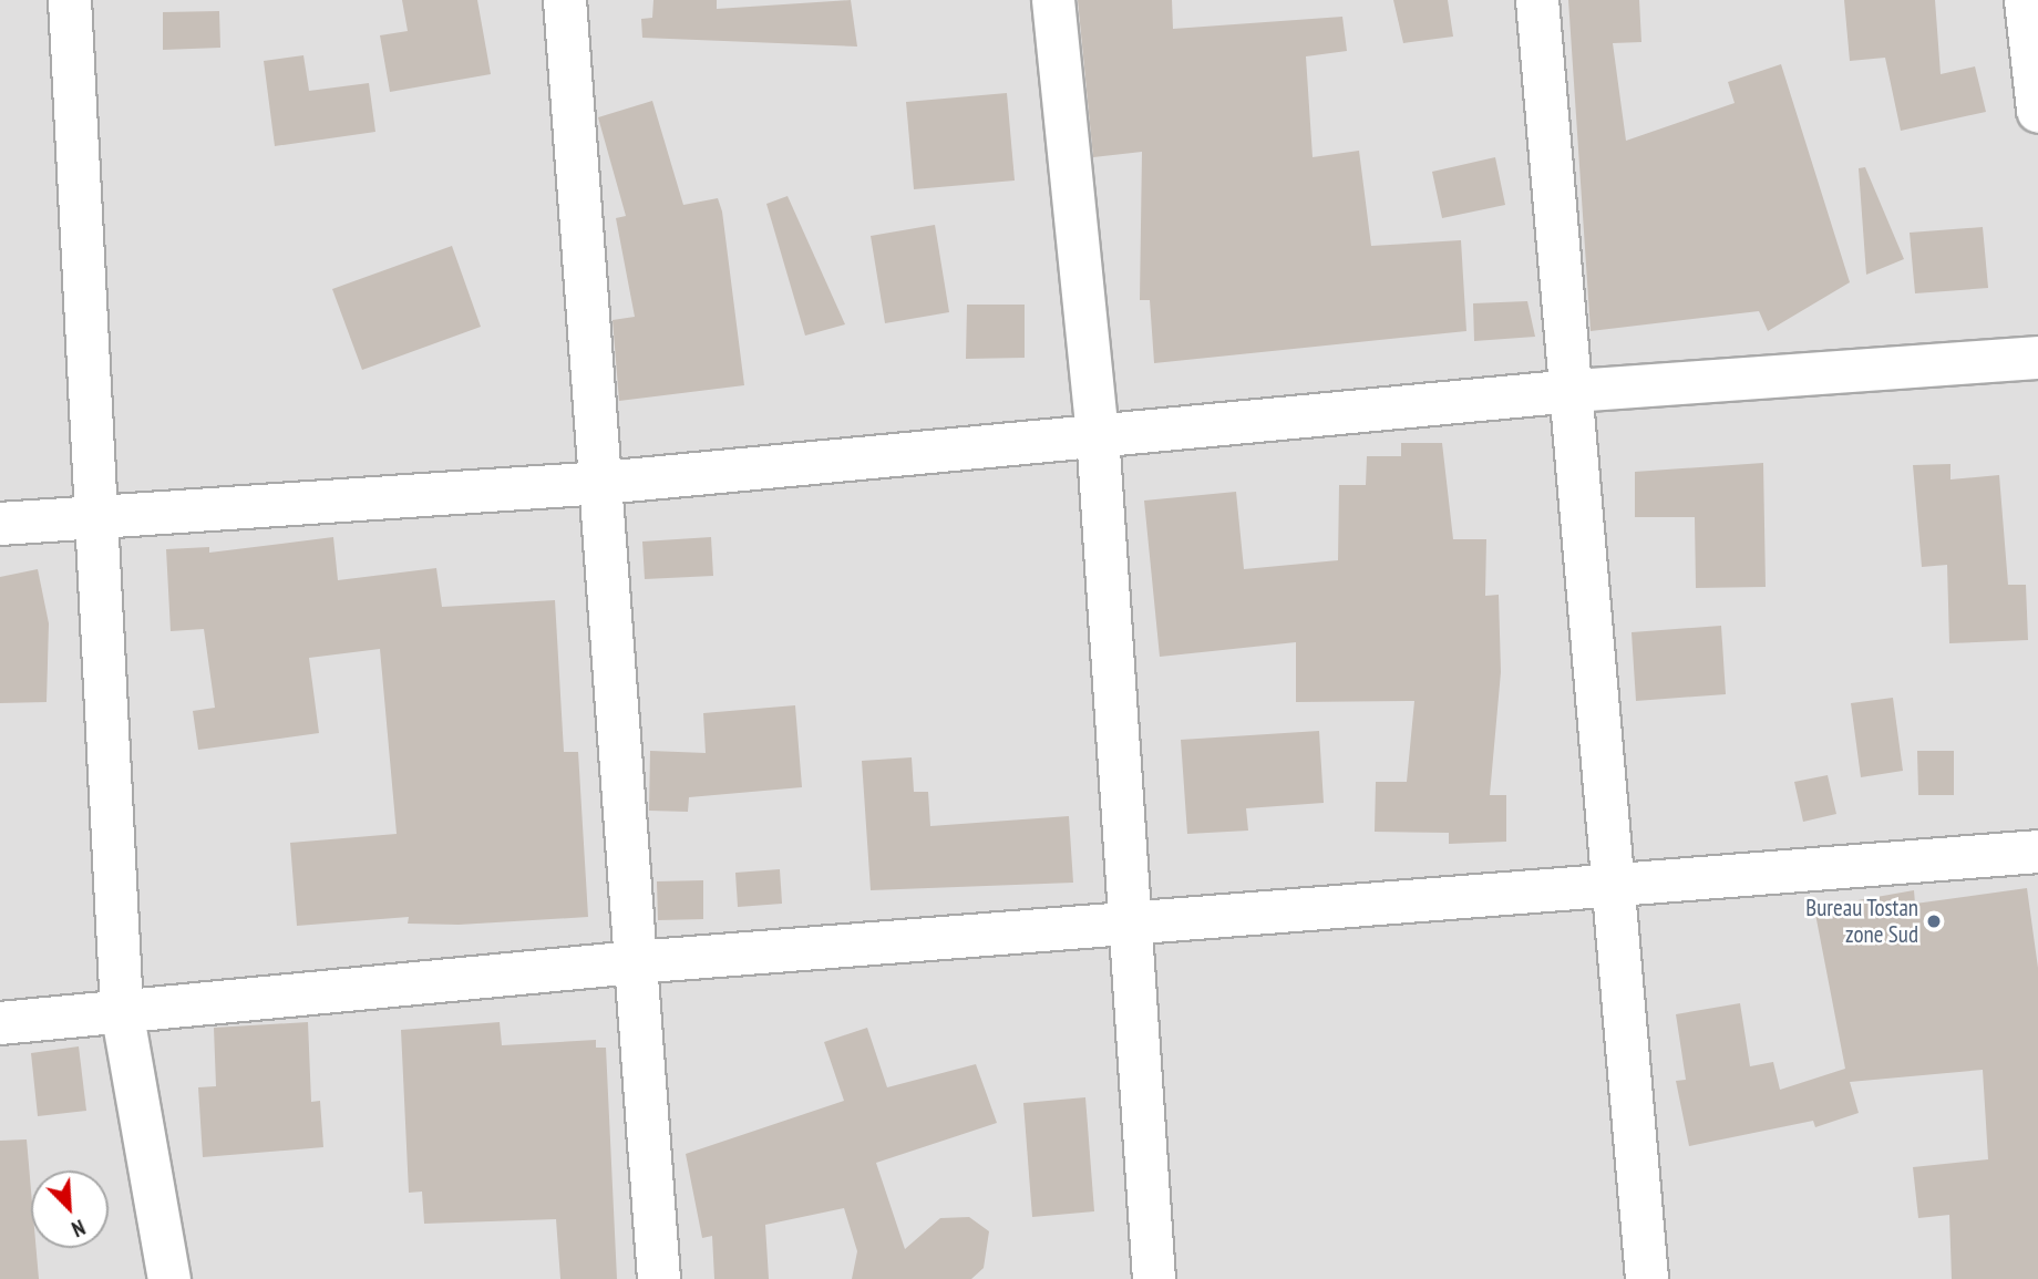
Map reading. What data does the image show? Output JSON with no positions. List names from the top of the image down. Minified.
{"places":["Bureau Tostan zone Sud"],"north":"bottom right"}
